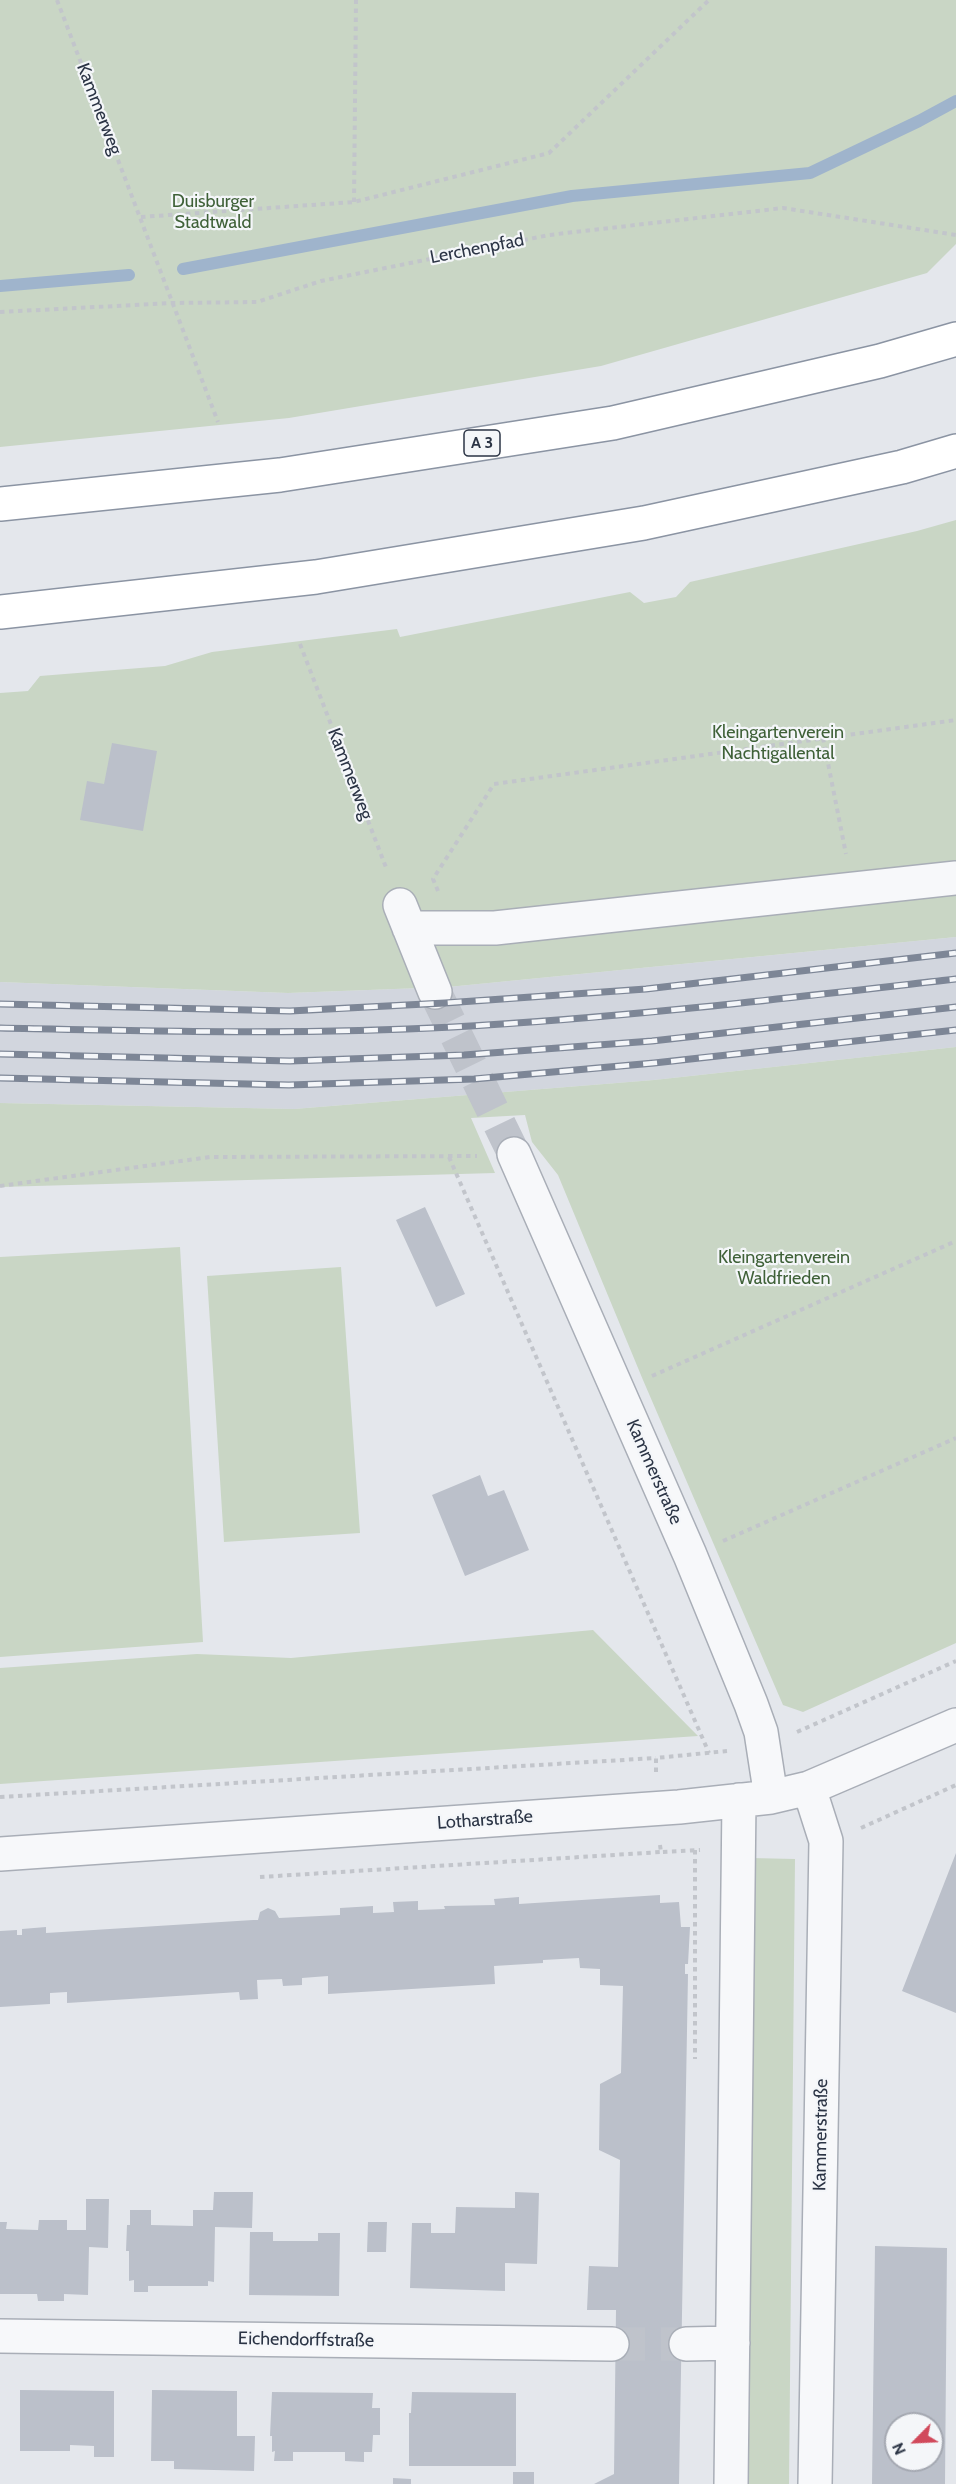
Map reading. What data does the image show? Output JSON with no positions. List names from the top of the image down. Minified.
{"streets":{"highway":["A 3"],"street":["Kammerstraße","Lotharstraße","Eichendorffstraße"],"path":["Kammerweg","Lerchenpfad"]},"crossings":[["Kammerweg","Lerchenpfad"],["Kammerstraße","Lotharstraße"]],"parks":["Duisburger Stadtwald","Kleingartenverein Nachtigallental","Kleingartenverein Waldfrieden"],"north":"bottom left"}
